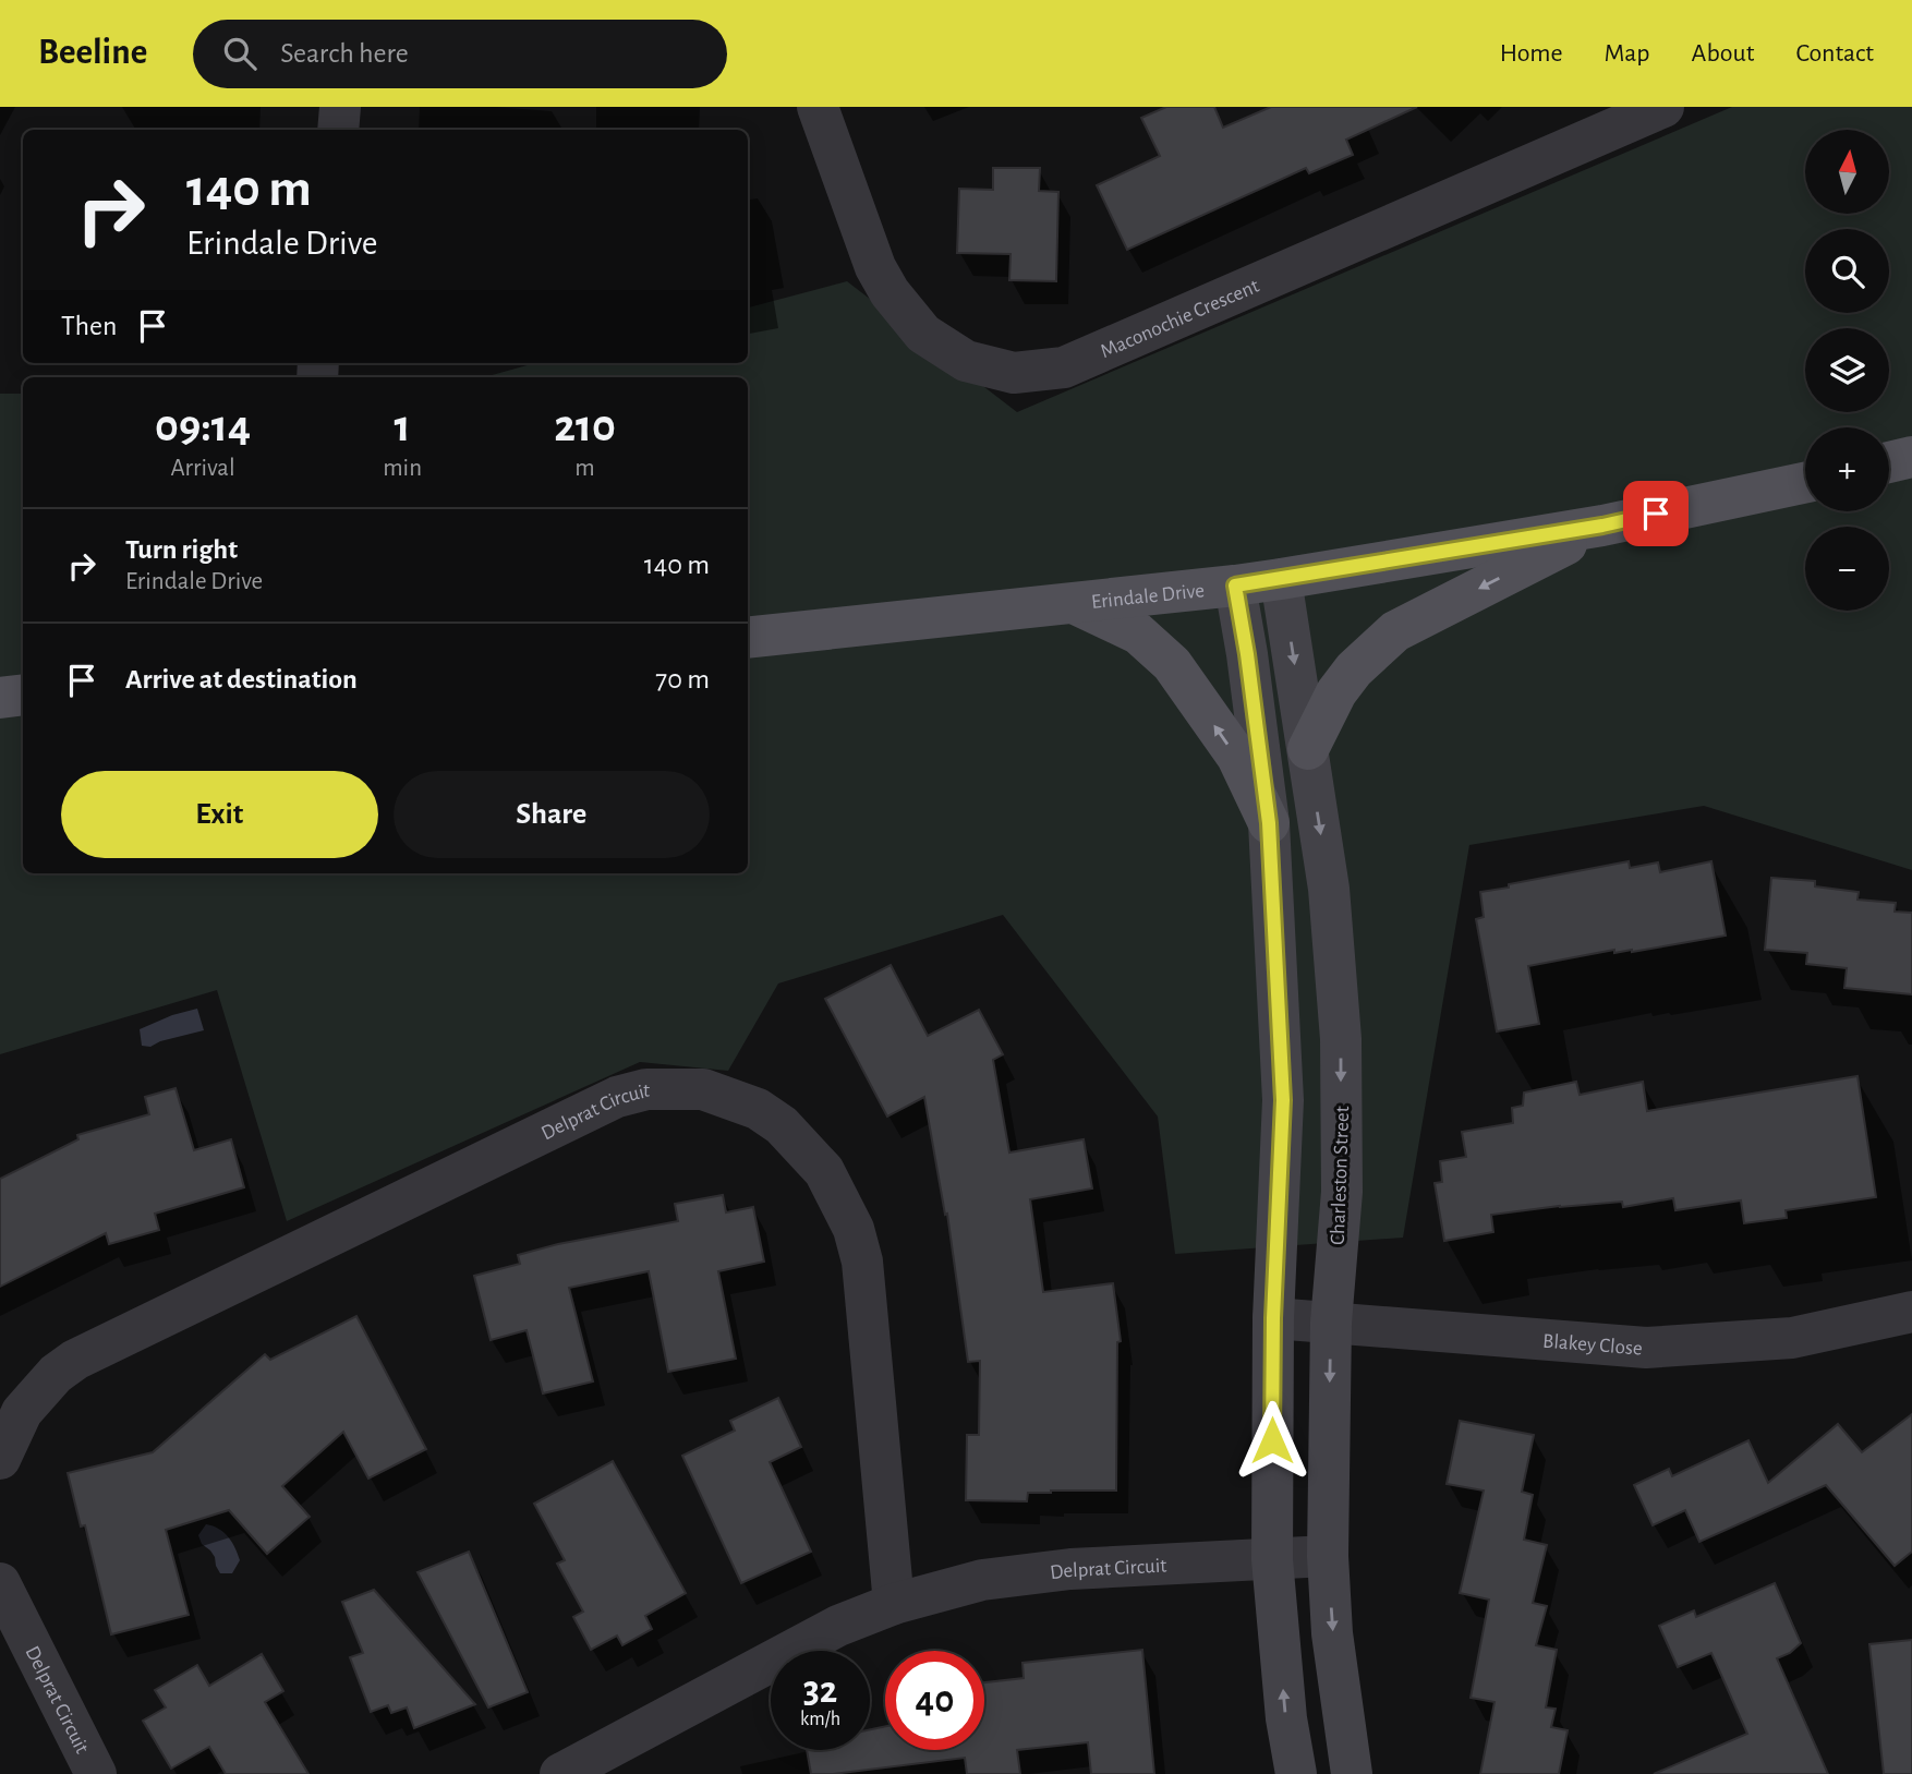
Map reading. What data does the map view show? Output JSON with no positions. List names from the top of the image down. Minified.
{"streets":{"main road":["Erindale Drive"],"street":["Maconochie Crescent","Delprat Circuit","Charleston Street","Blakey Close"]},"crossings":[["Erindale Drive","Charleston Street"],["Delprat Circuit","Charleston Street"],["Charleston Street","Blakey Close"]],"north":"top","page":{"header":"Beeline","search":"Search here","nav":["Home","Map","About","Contact"],"map_buttons":["+","−"],"turn":["140 m","Erindale Drive"],"then":"Then","eta":["09:14","Arrival","1","min","210","m"],"list":[{"name":"Turn right","note":"Erindale Drive","value":"140 m"},{"name":"Arrive at destination","value":"70 m"}],"buttons":["Exit","Share"],"speed":"32 km/h","limit":"40"}}
